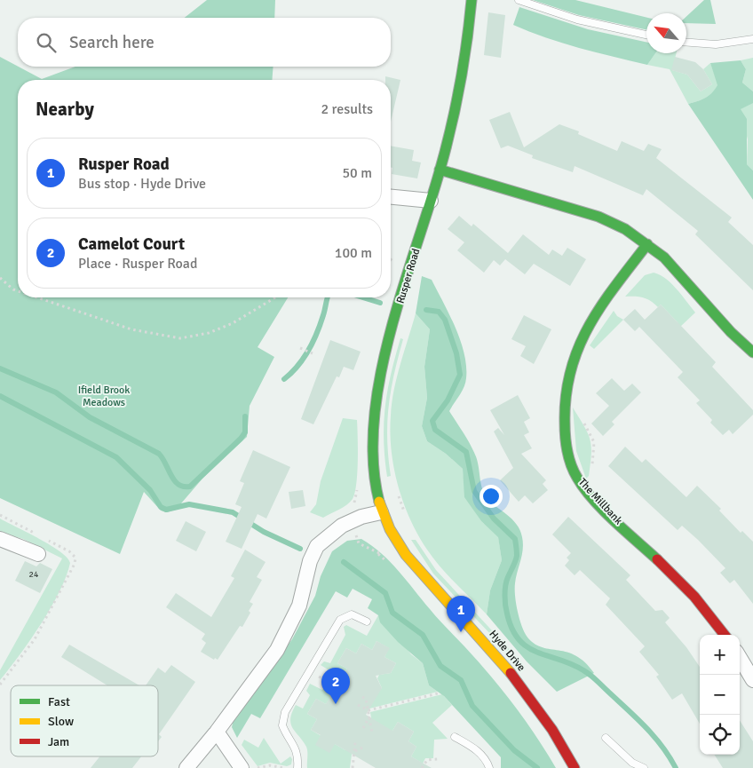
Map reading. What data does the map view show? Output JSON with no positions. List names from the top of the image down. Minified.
{"streets":{"street":["Rusper Road","The Millbank","Hyde Drive"]},"crossings":[["Rusper Road","Hyde Drive"]],"parks":["Ifield Brook Meadows"],"house_numbers":["24"],"legend":["Fast","Slow","Jam"],"north":"top left","page":{"search":"Search here","heading":["Nearby","2 results"],"list":[{"mark":"1","name":"Rusper Road","note":"Bus stop · Hyde Drive","value":"50 m"},{"mark":"2","name":"Camelot Court","note":"Place · Rusper Road","value":"100 m"}],"pins":["1","2"],"map_buttons":["+","−"]}}
